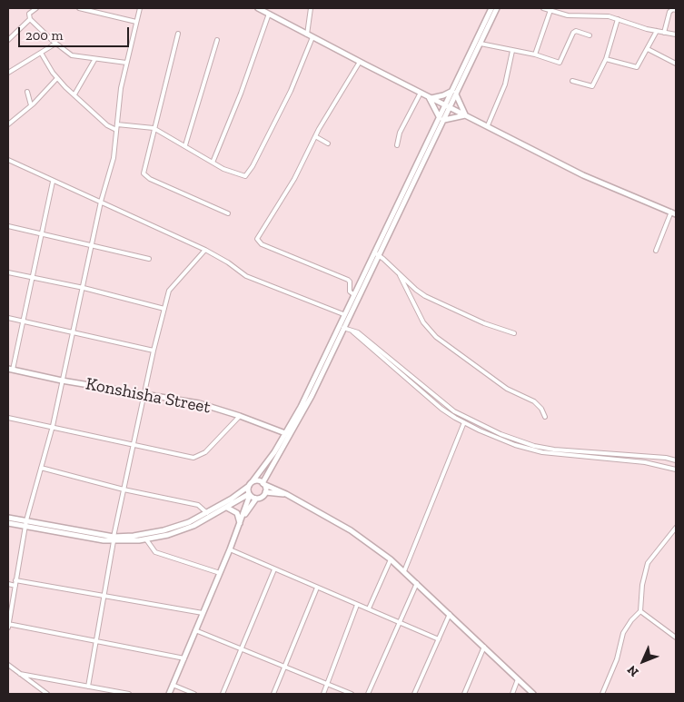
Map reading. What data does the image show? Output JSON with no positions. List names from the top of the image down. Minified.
{"streets":{"main road":["Konshisha Street"]},"scale_bar":"200 m","north":"bottom left"}
